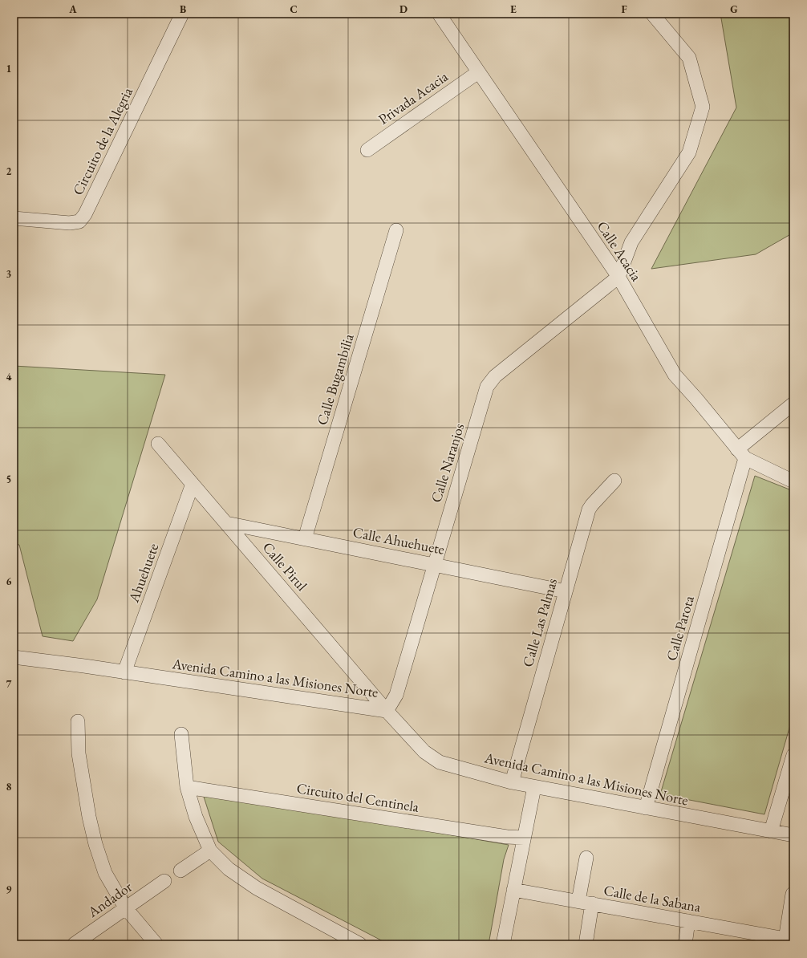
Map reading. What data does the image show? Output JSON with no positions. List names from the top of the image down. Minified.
{"streets":{"street":["Privada Acacia","Circuito de la Alegria","Calle Acacia","Calle Bugambilia","Calle Naranjos","Calle Ahuehuete","Calle Pirul","Ahuehuete","Calle Las Palmas","Calle Parota","Avenida Camino a las Misiones Norte","Circuito del Centinela","Calle de la Sabana","Andador"]},"crossings":[["Privada Acacia","Calle Acacia"],["Calle Acacia","Calle Naranjos"],["Calle Acacia","Calle Parota"],["Calle Bugambilia","Calle Ahuehuete"],["Calle Naranjos","Calle Ahuehuete"],["Calle Naranjos","Calle Pirul"],["Calle Naranjos","Avenida Camino a las Misiones Norte"],["Calle Ahuehuete","Calle Pirul"],["Calle Ahuehuete","Calle Las Palmas"],["Calle Pirul","Ahuehuete"],["Calle Pirul","Avenida Camino a las Misiones Norte"],["Ahuehuete","Avenida Camino a las Misiones Norte"],["Calle Las Palmas","Avenida Camino a las Misiones Norte"],["Calle Parota","Avenida Camino a las Misiones Norte"]],"grid":{"columns":["A","B","C","D","E","F","G"],"rows":["1","2","3","4","5","6","7","8","9"]}}
